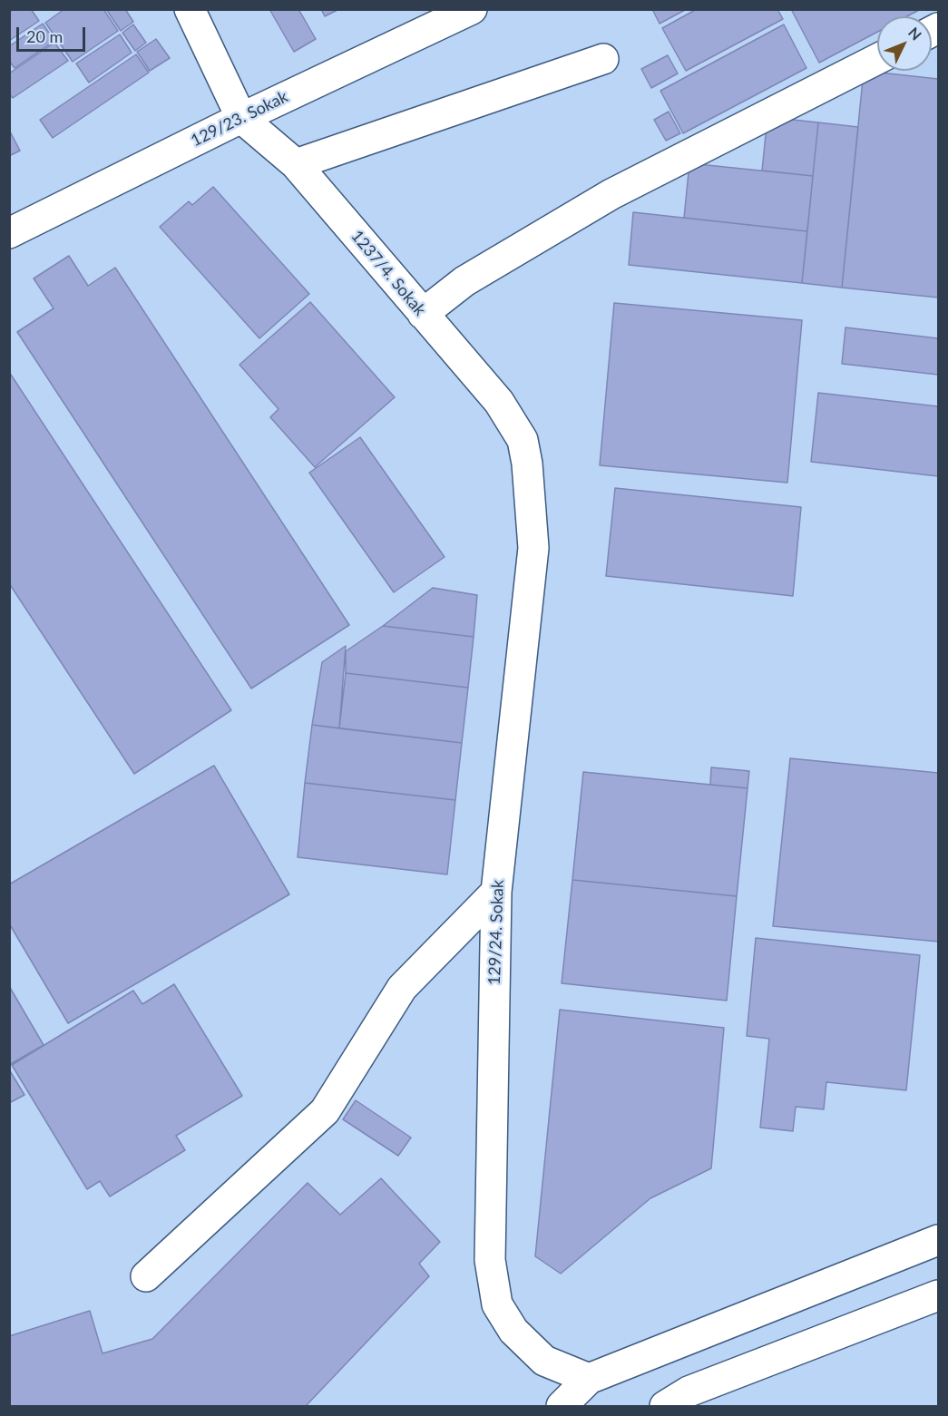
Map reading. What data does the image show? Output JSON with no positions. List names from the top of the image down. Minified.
{"streets":{"lane":["129/23. Sokak","1237/4. Sokak","129/24. Sokak"]},"crossings":[["129/23. Sokak","1237/4. Sokak"],["1237/4. Sokak","129/24. Sokak"]],"scale_bar":"20 m","north":"top right"}
